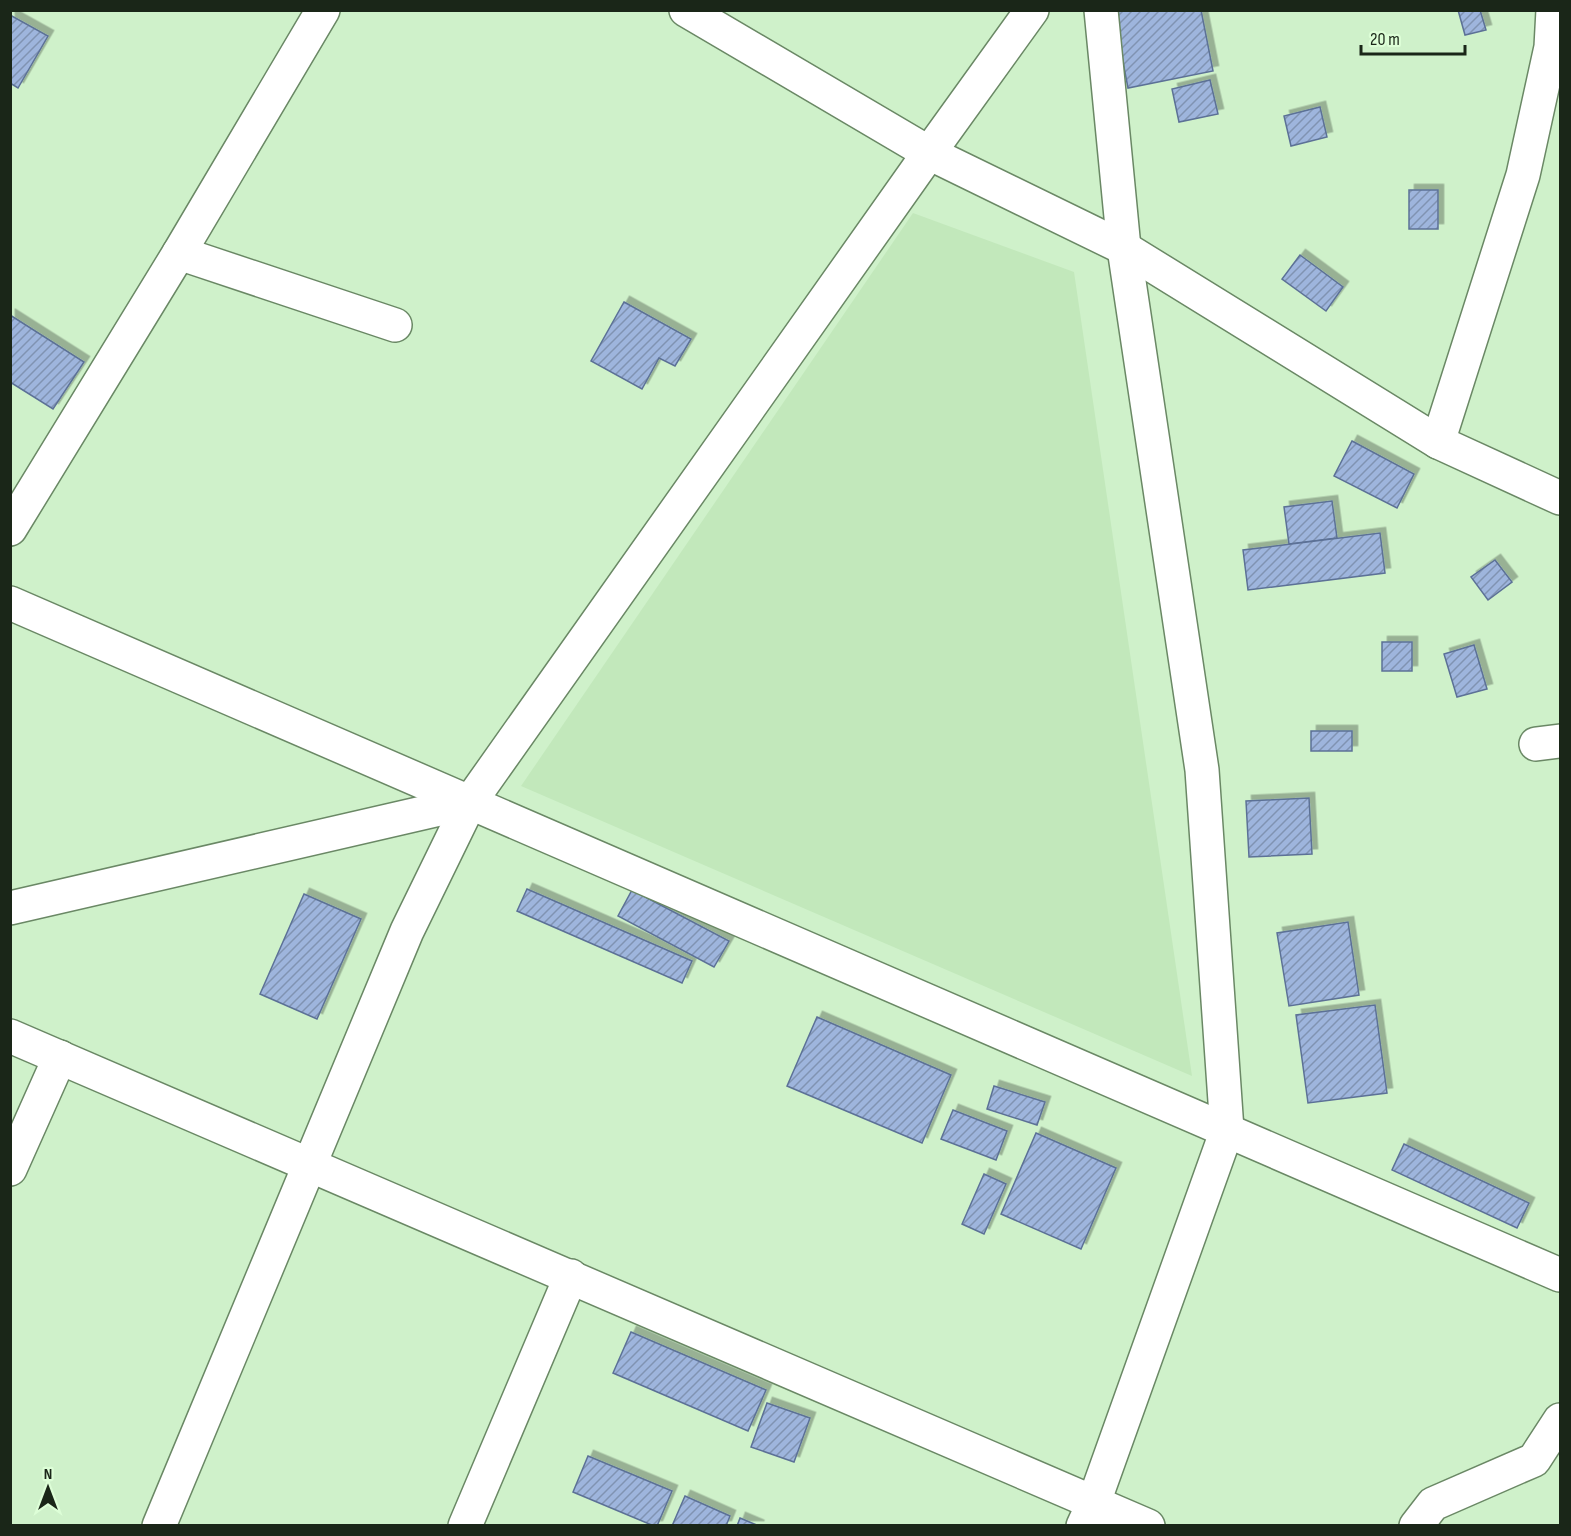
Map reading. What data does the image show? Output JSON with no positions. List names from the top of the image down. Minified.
{"scale_bar":"20 m","north":"top"}
